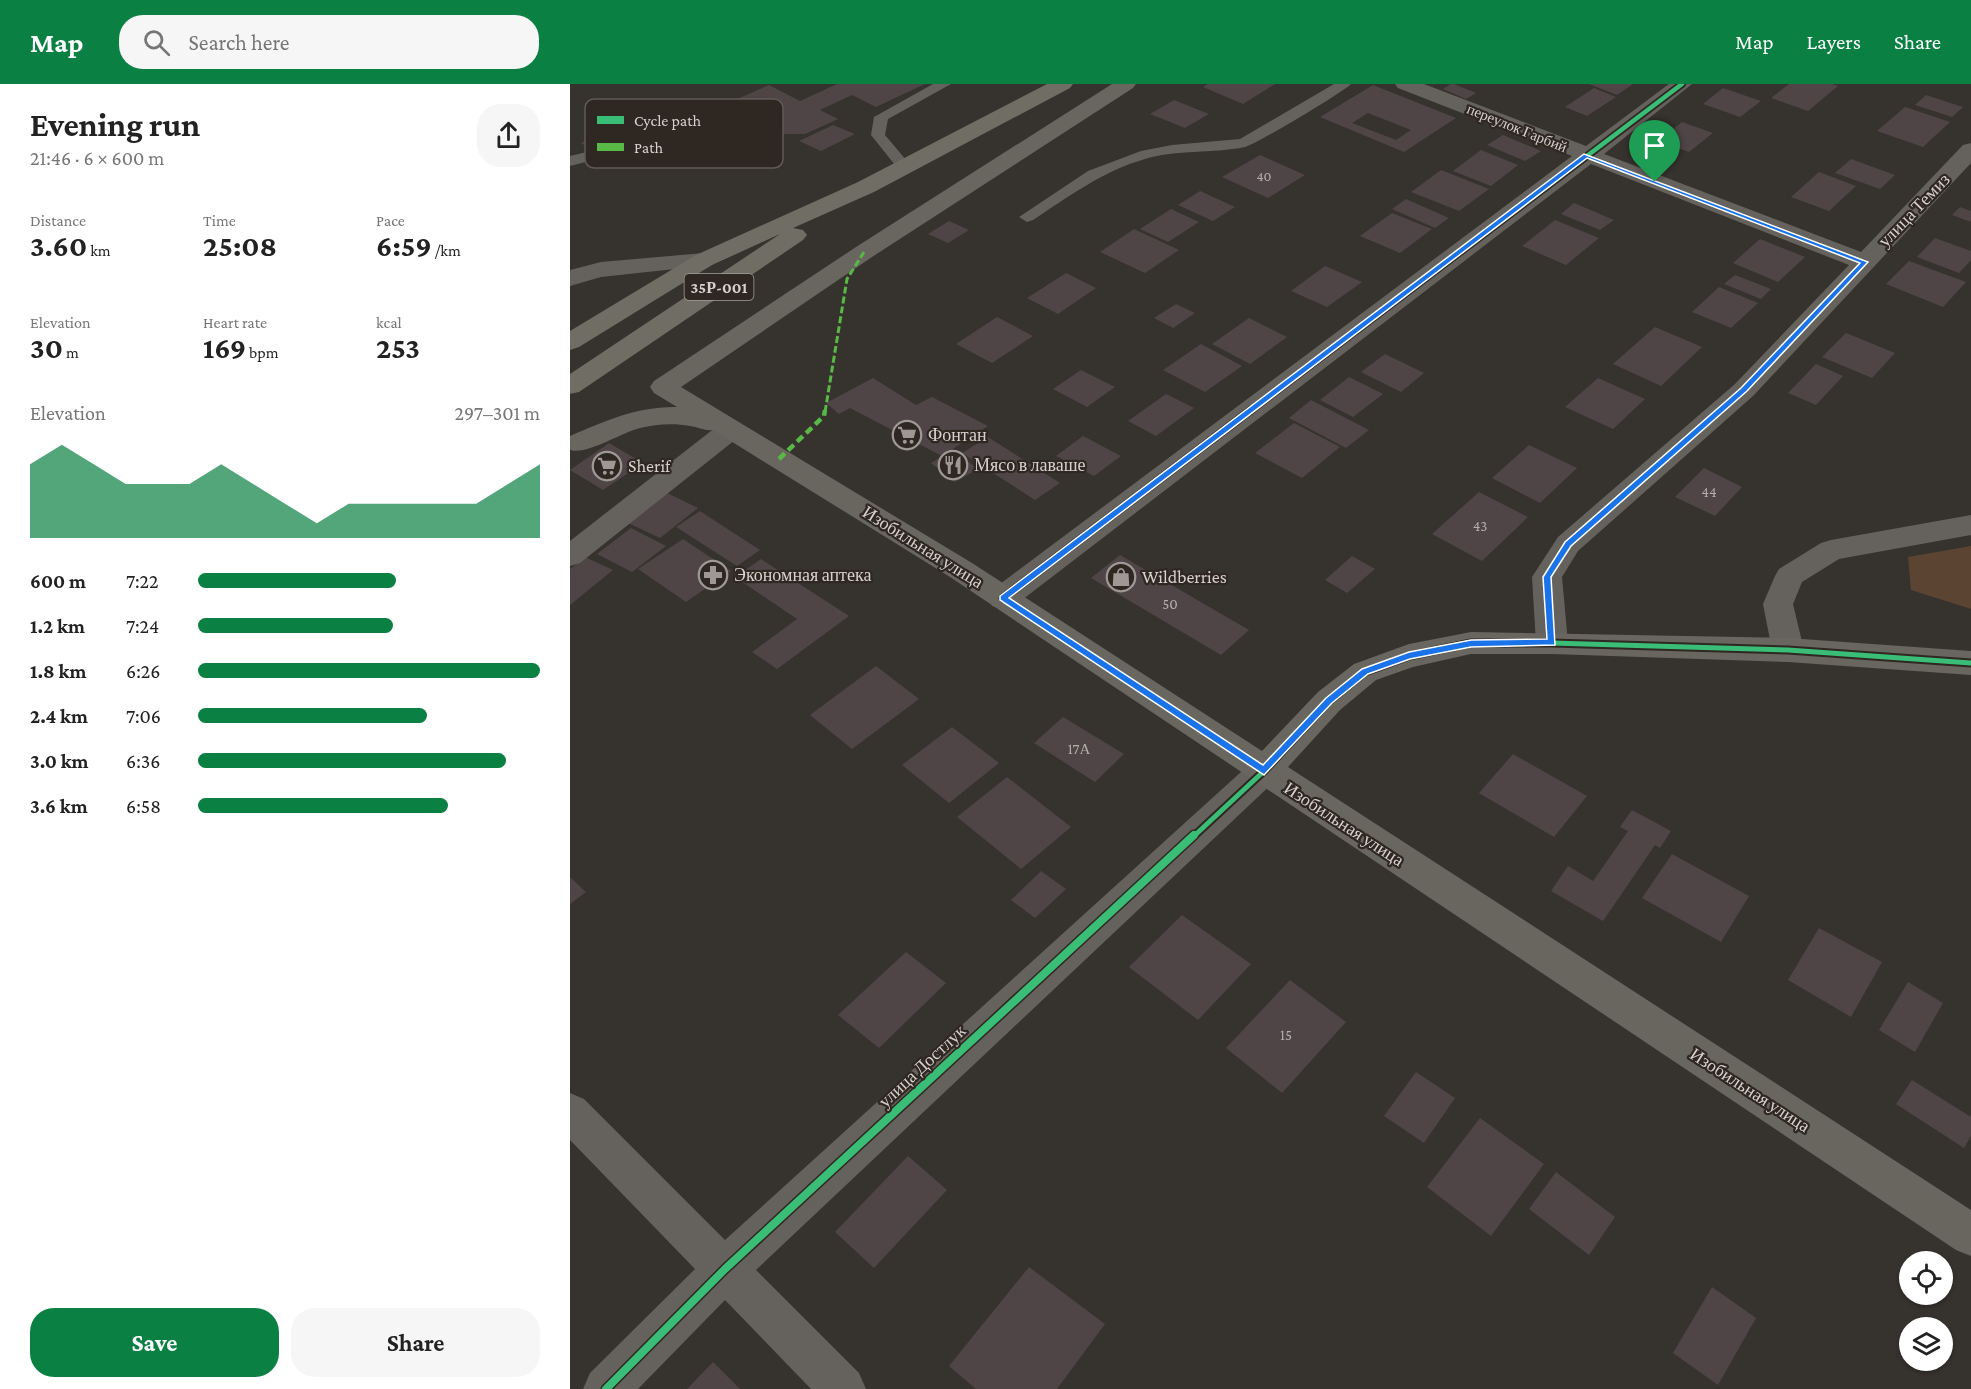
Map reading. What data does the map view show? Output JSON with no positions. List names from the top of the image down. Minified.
{"streets":{"main road":["35Р-001","Изобильная улица"],"street":["переулок Гарбий","улица Темиз","улица Достлук"]},"crossings":[["переулок Гарбий","улица Темиз"],["Изобильная улица","улица Достлук"]],"places":{"supermarket":["Фонтан","Sherif"],"restaurant":["Мясо в лаваше"],"pharmacy":["Экономная аптека"],"shop":["Wildberries"]},"house_numbers":["40","44","43","50","17А","15"],"legend":["Cycle path","Path"],"page":{"header":"Map","search":"Search here","nav":["Map","Layers","Share"],"heading":["Evening run","21:46 · 6 × 600 m"],"stats":[["Distance","3.60 km"],["Time","25:08"],["Pace","6:59 /km"],["Elevation","30 m"],["Heart rate","169 bpm"],["kcal","253"]],"chart":["Elevation","297–301 m"],"list":[{"name":"600 m","note":"7:22"},{"name":"1.2 km","note":"7:24"},{"name":"1.8 km","note":"6:26"},{"name":"2.4 km","note":"7:06"},{"name":"3.0 km","note":"6:36"},{"name":"3.6 km","note":"6:58"}],"buttons":["Save","Share"]}}
